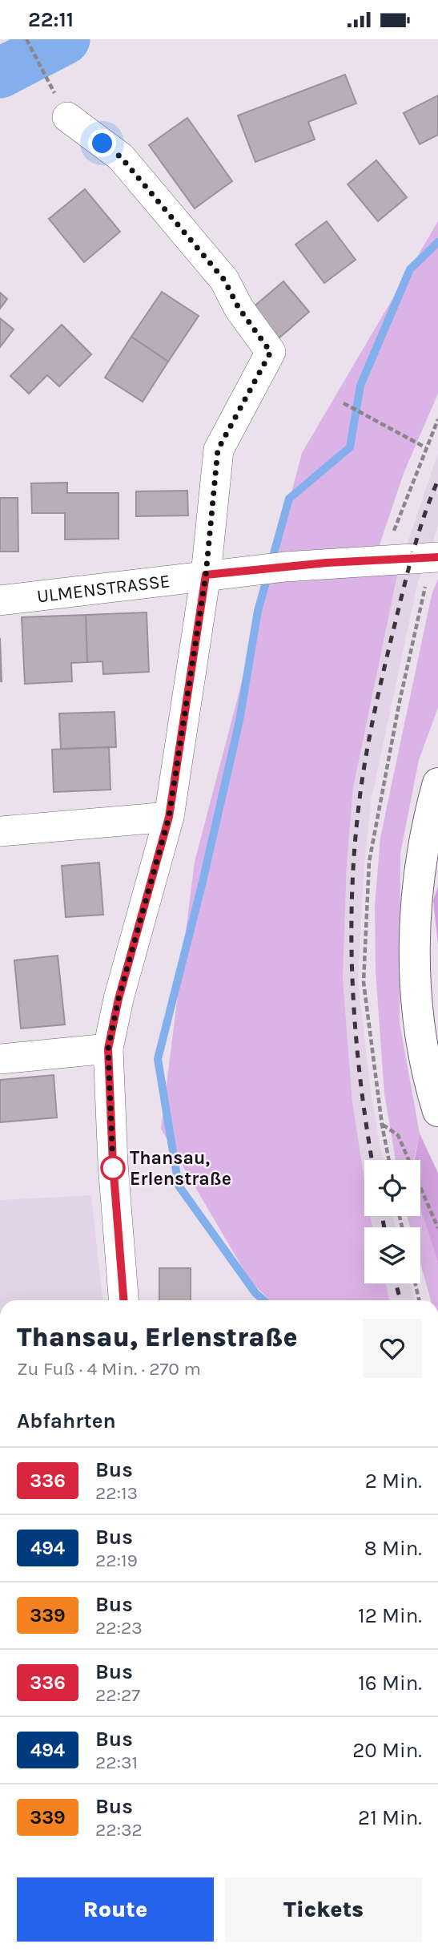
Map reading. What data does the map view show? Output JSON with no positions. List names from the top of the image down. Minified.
{"streets":{"street":["ULMENSTRASSE"]},"places":["Thansau, Erlenstraße"],"lines":["bus line 336"],"page":{"status":"22:11","heading":[["Thansau, Erlenstraße","Zu Fuß · 4 Min. · 270 m"],"Abfahrten"],"list":[{"mark":"336","name":"Bus","note":"22:13","value":"2 Min."},{"mark":"494","name":"Bus","note":"22:19","value":"8 Min."},{"mark":"339","name":"Bus","note":"22:23","value":"12 Min."},{"mark":"336","name":"Bus","note":"22:27","value":"16 Min."},{"mark":"494","name":"Bus","note":"22:31","value":"20 Min."},{"mark":"339","name":"Bus","note":"22:32","value":"21 Min."}],"buttons":["Route","Tickets"]}}
